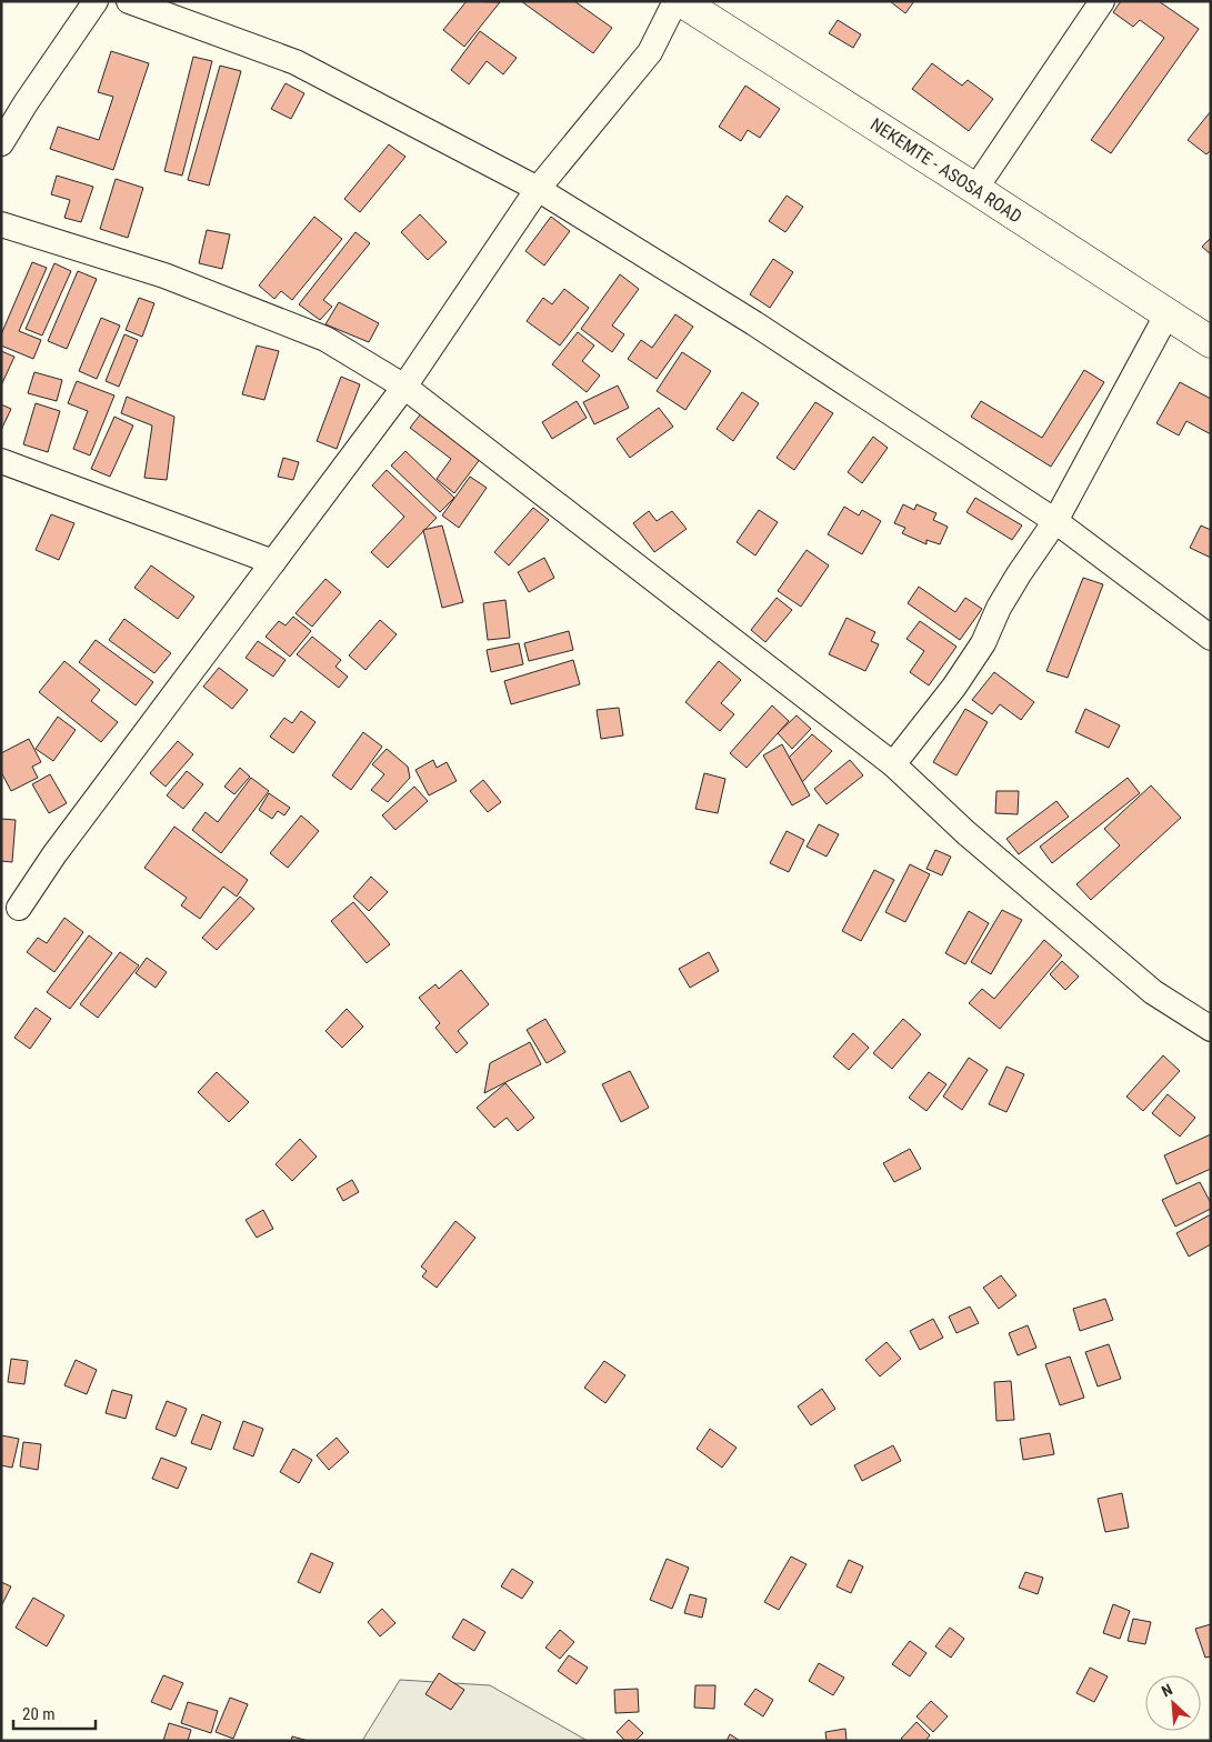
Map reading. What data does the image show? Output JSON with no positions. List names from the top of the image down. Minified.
{"streets":{"highway":["NEKEMTE - ASOSA ROAD"]},"scale_bar":"20 m","north":"top left"}
